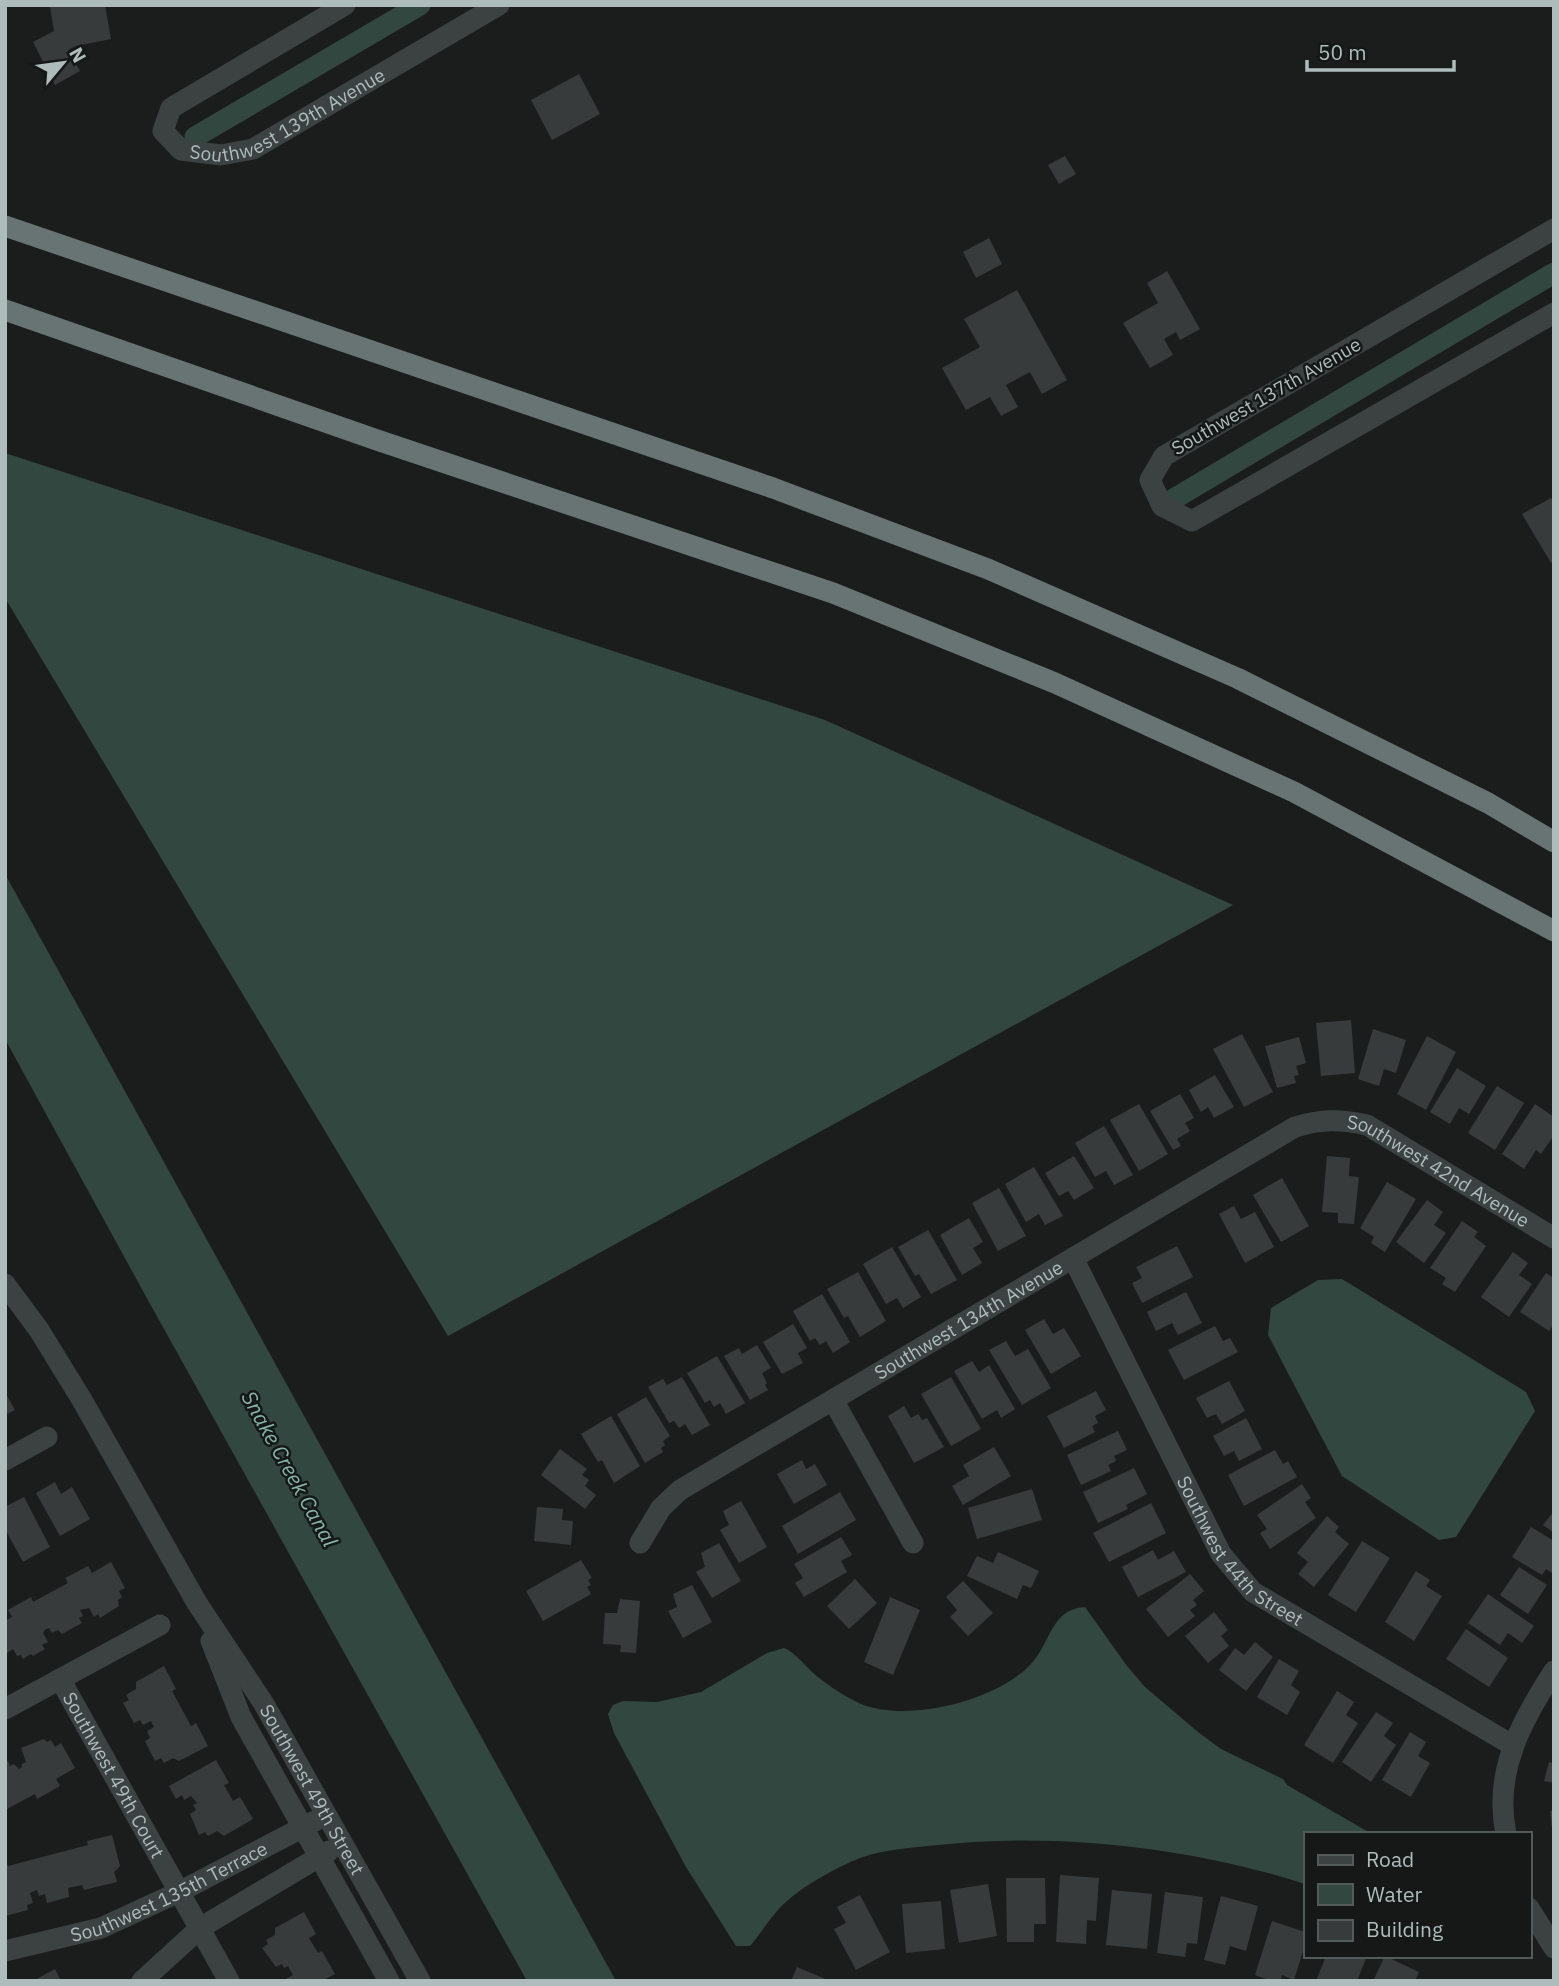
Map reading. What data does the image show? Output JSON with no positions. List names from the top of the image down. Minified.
{"streets":{"street":["Southwest 139th Avenue","Southwest 137th Avenue","Southwest 42nd Avenue","Southwest 134th Avenue","Southwest 44th Street","Southwest 49th Court","Southwest 49th Street","Southwest 135th Terrace"]},"crossings":[["Southwest 42nd Avenue","Southwest 134th Avenue"],["Southwest 134th Avenue","Southwest 44th Street"],["Southwest 49th Court","Southwest 135th Terrace"],["Southwest 49th Street","Southwest 135th Terrace"]],"water":["Snake Creek Canal"],"legend":["Road","Water","Building"],"scale_bar":"50 m","north":"top right"}
